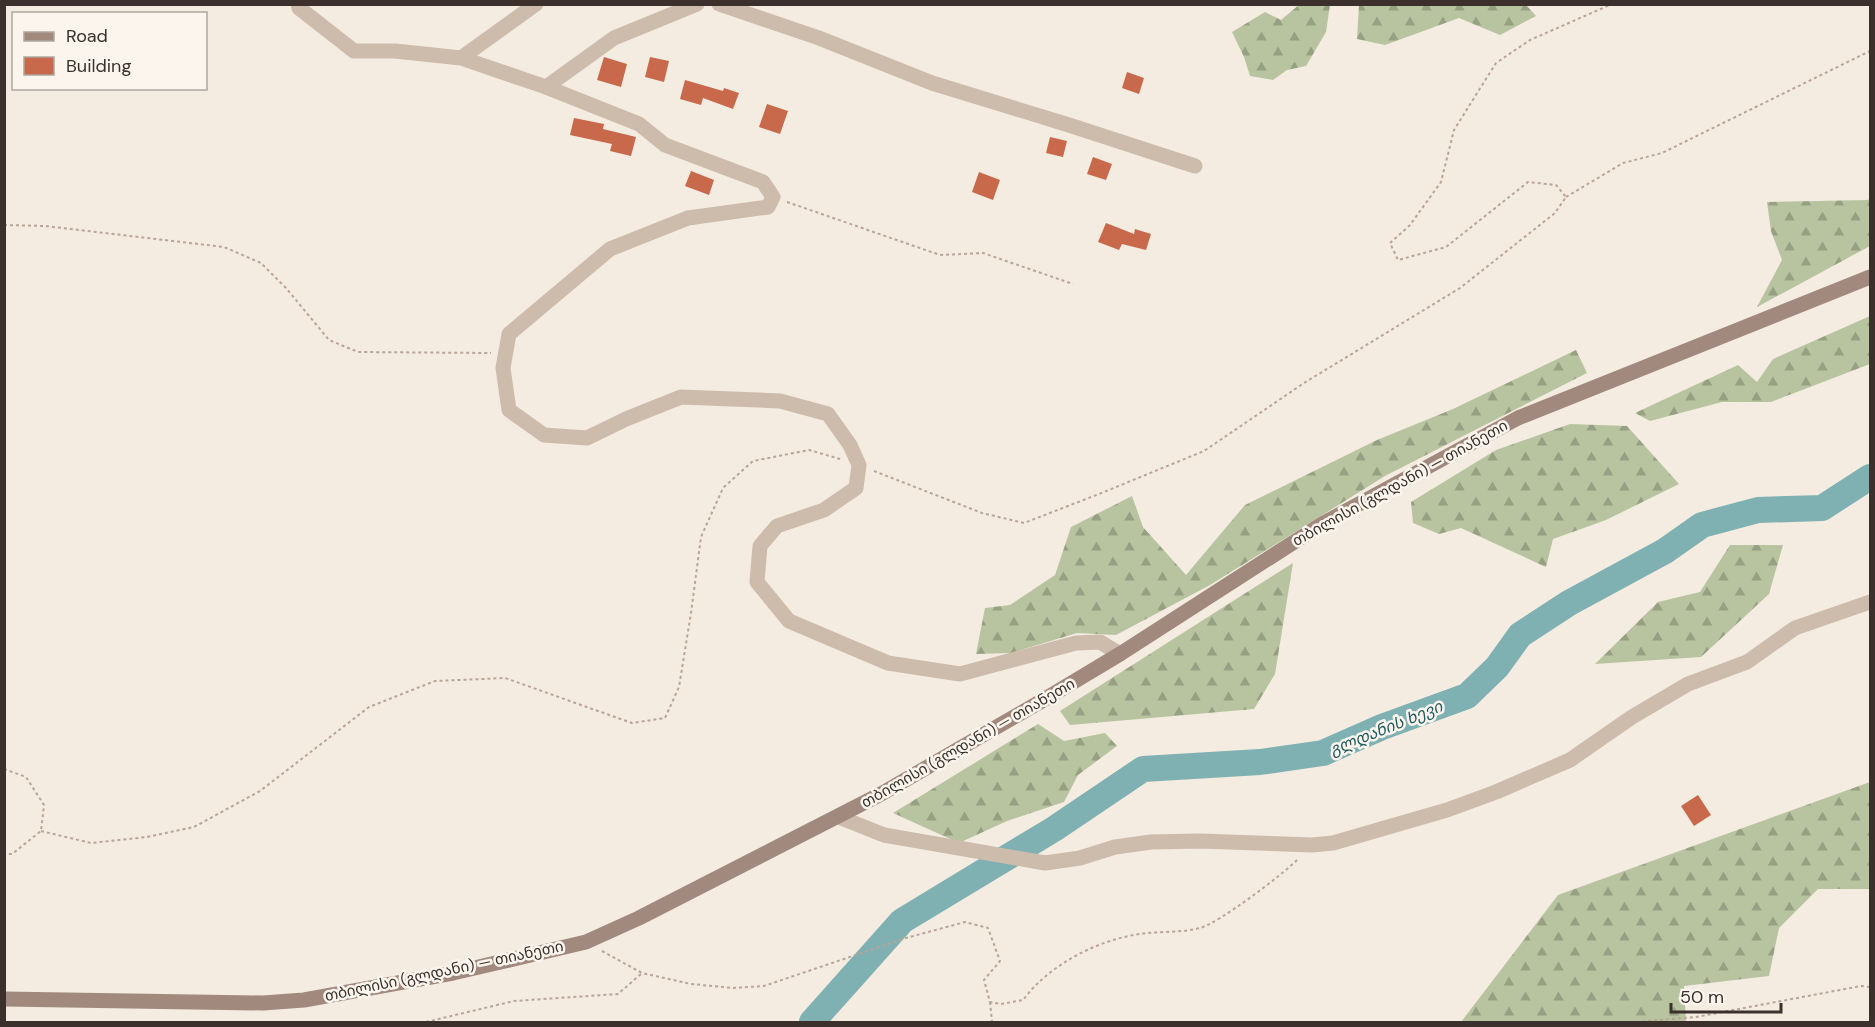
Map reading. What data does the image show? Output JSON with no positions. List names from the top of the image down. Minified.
{"streets":{"main road":["თბილისი (გლდანი) — თიანეთი"]},"water":["გლდანის ხევი"],"legend":["Road","Building"],"scale_bar":"50 m"}
